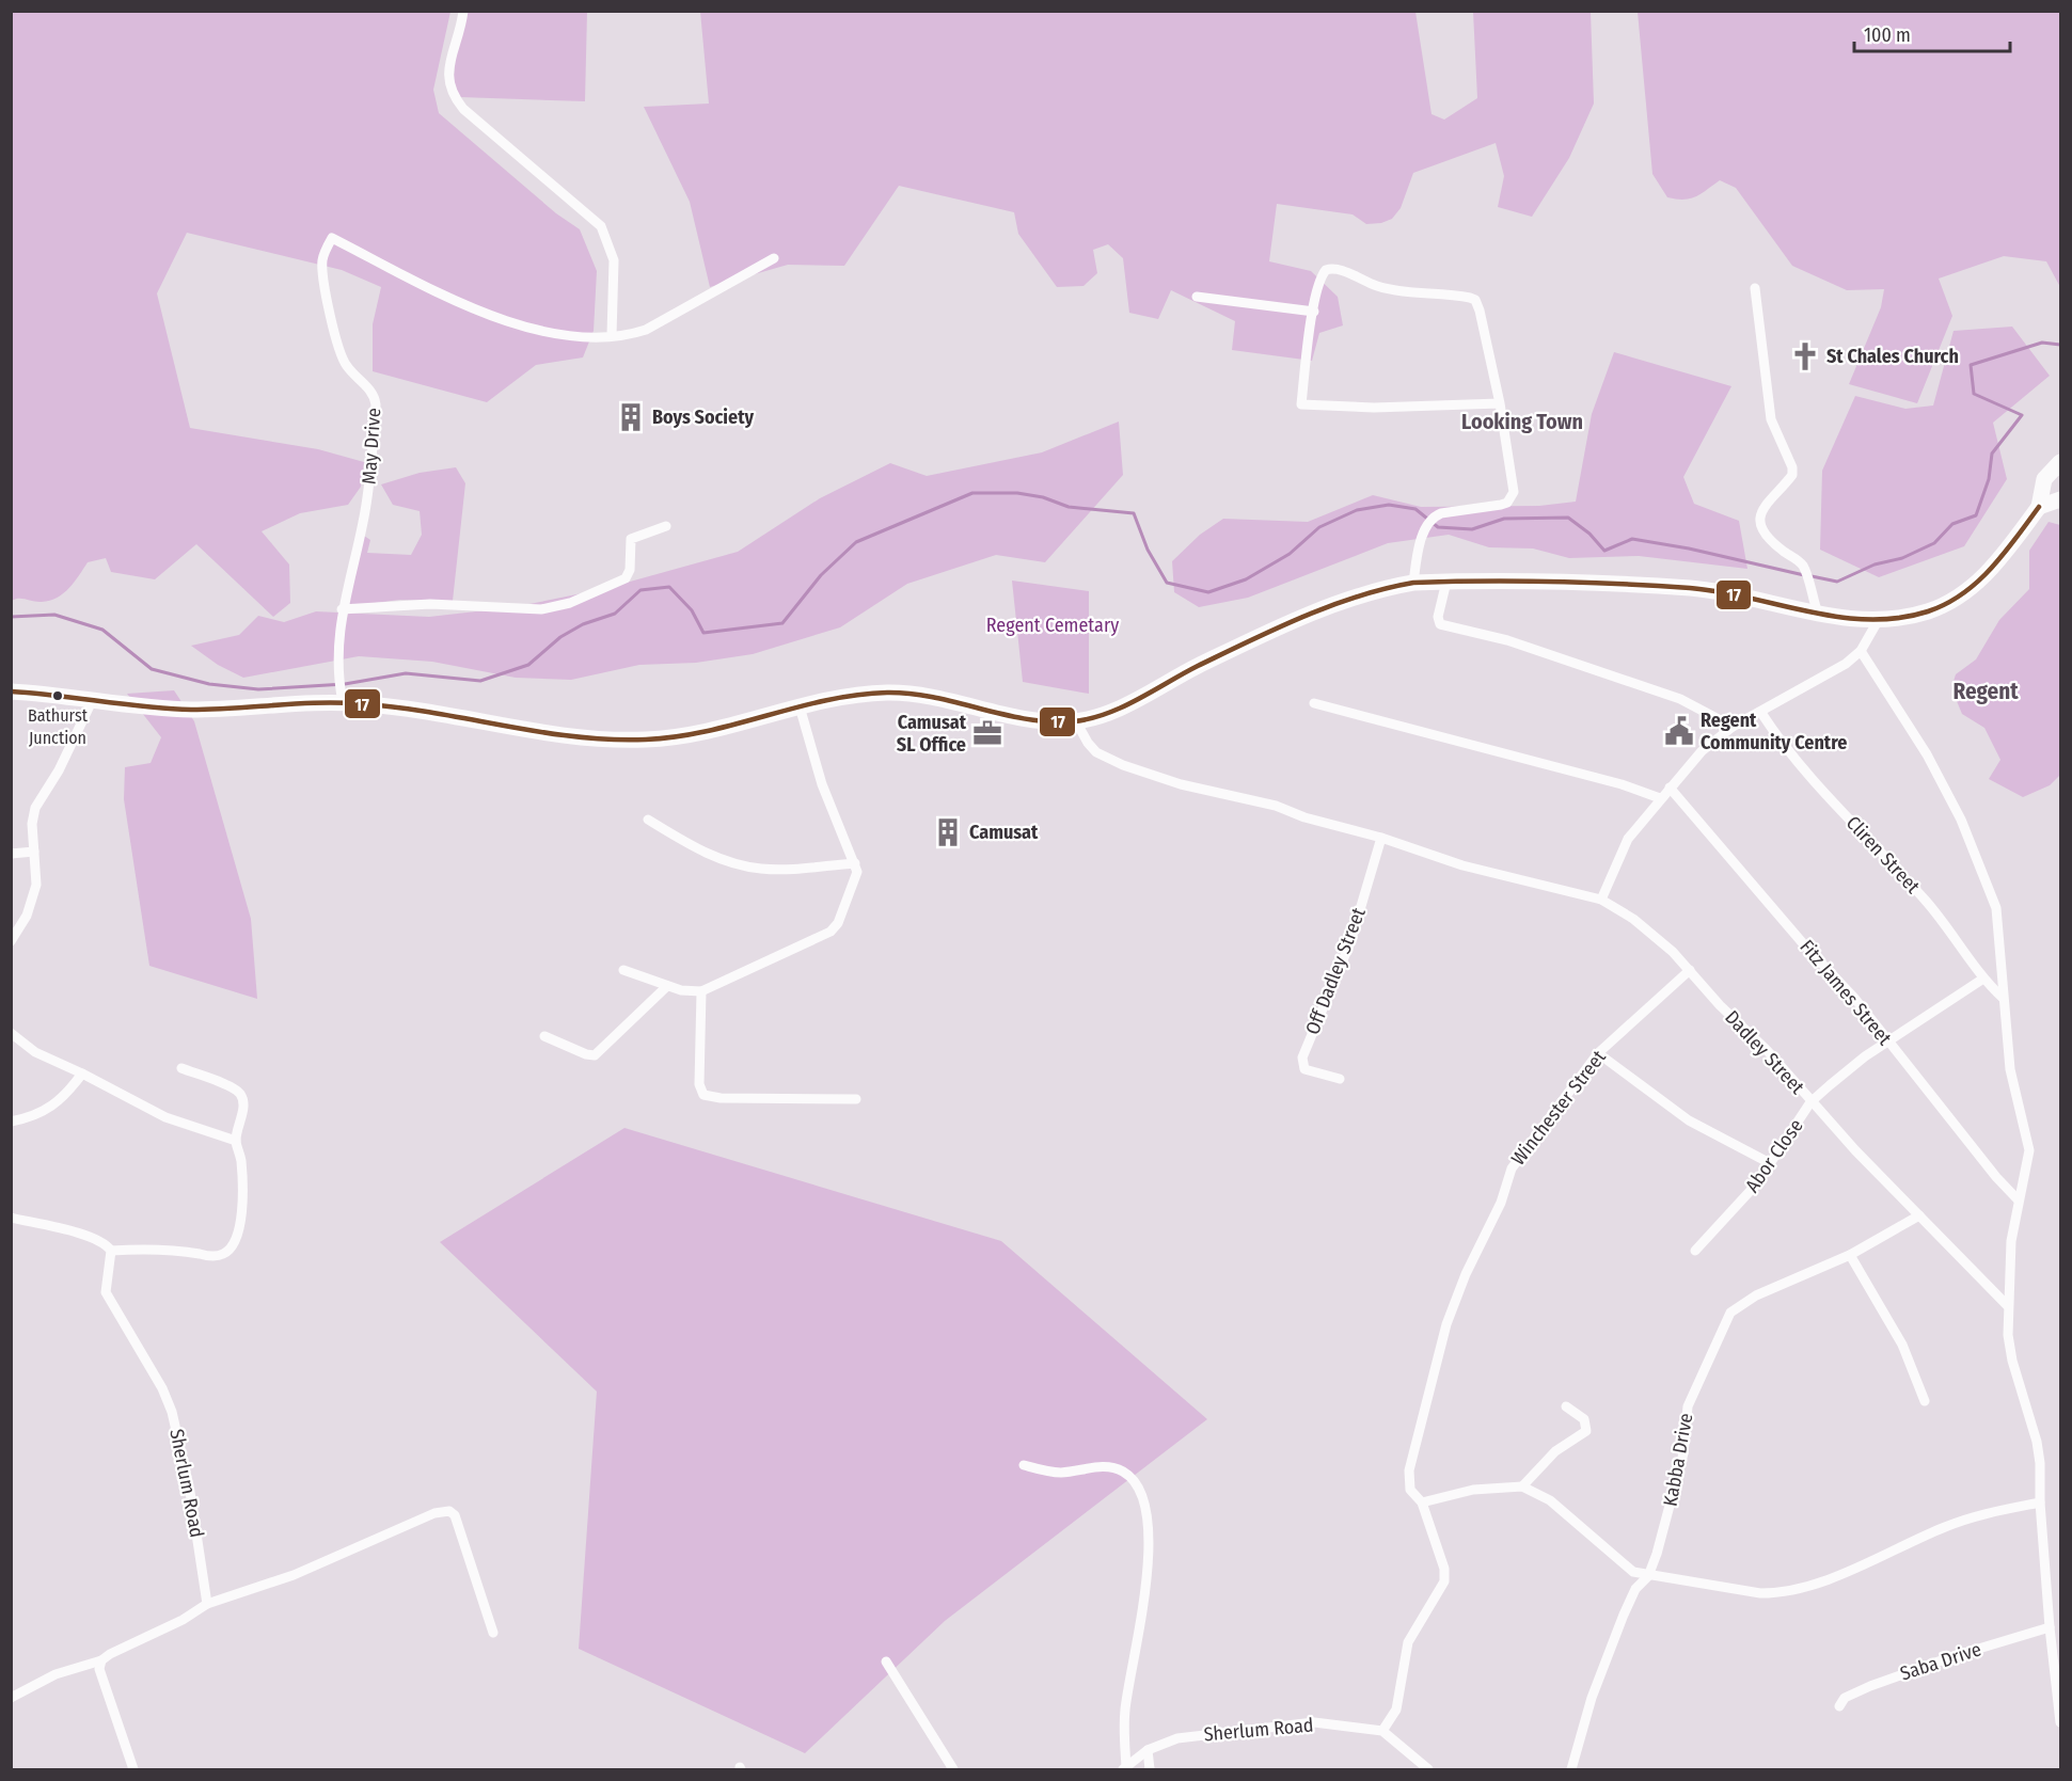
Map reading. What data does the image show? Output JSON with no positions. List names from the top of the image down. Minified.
{"streets":{"street":["May Drive","Cliren Street","Off Dadley Street","Fitz James Street","Dadley Street","Winchester Street","Abor Close","Kabba Drive","Sherlum Road","Saba Drive"]},"crossings":[["Cliren Street","Abor Close"],["Off Dadley Street","Dadley Street"],["Fitz James Street","Abor Close"],["Dadley Street","Winchester Street"],["Dadley Street","Abor Close"],["Dadley Street","Kabba Drive"]],"districts":["Looking Town","Regent"],"parks":["Regent Cemetary"],"places":{"church":["St Chales Church"],"building":["Boys Society","Camusat"],"other":["Bathurst Junction"],"public building":["Regent Community Centre"],"office":["Camusat SL Office"]},"lines":["transit line 17"],"scale_bar":"100 m"}
